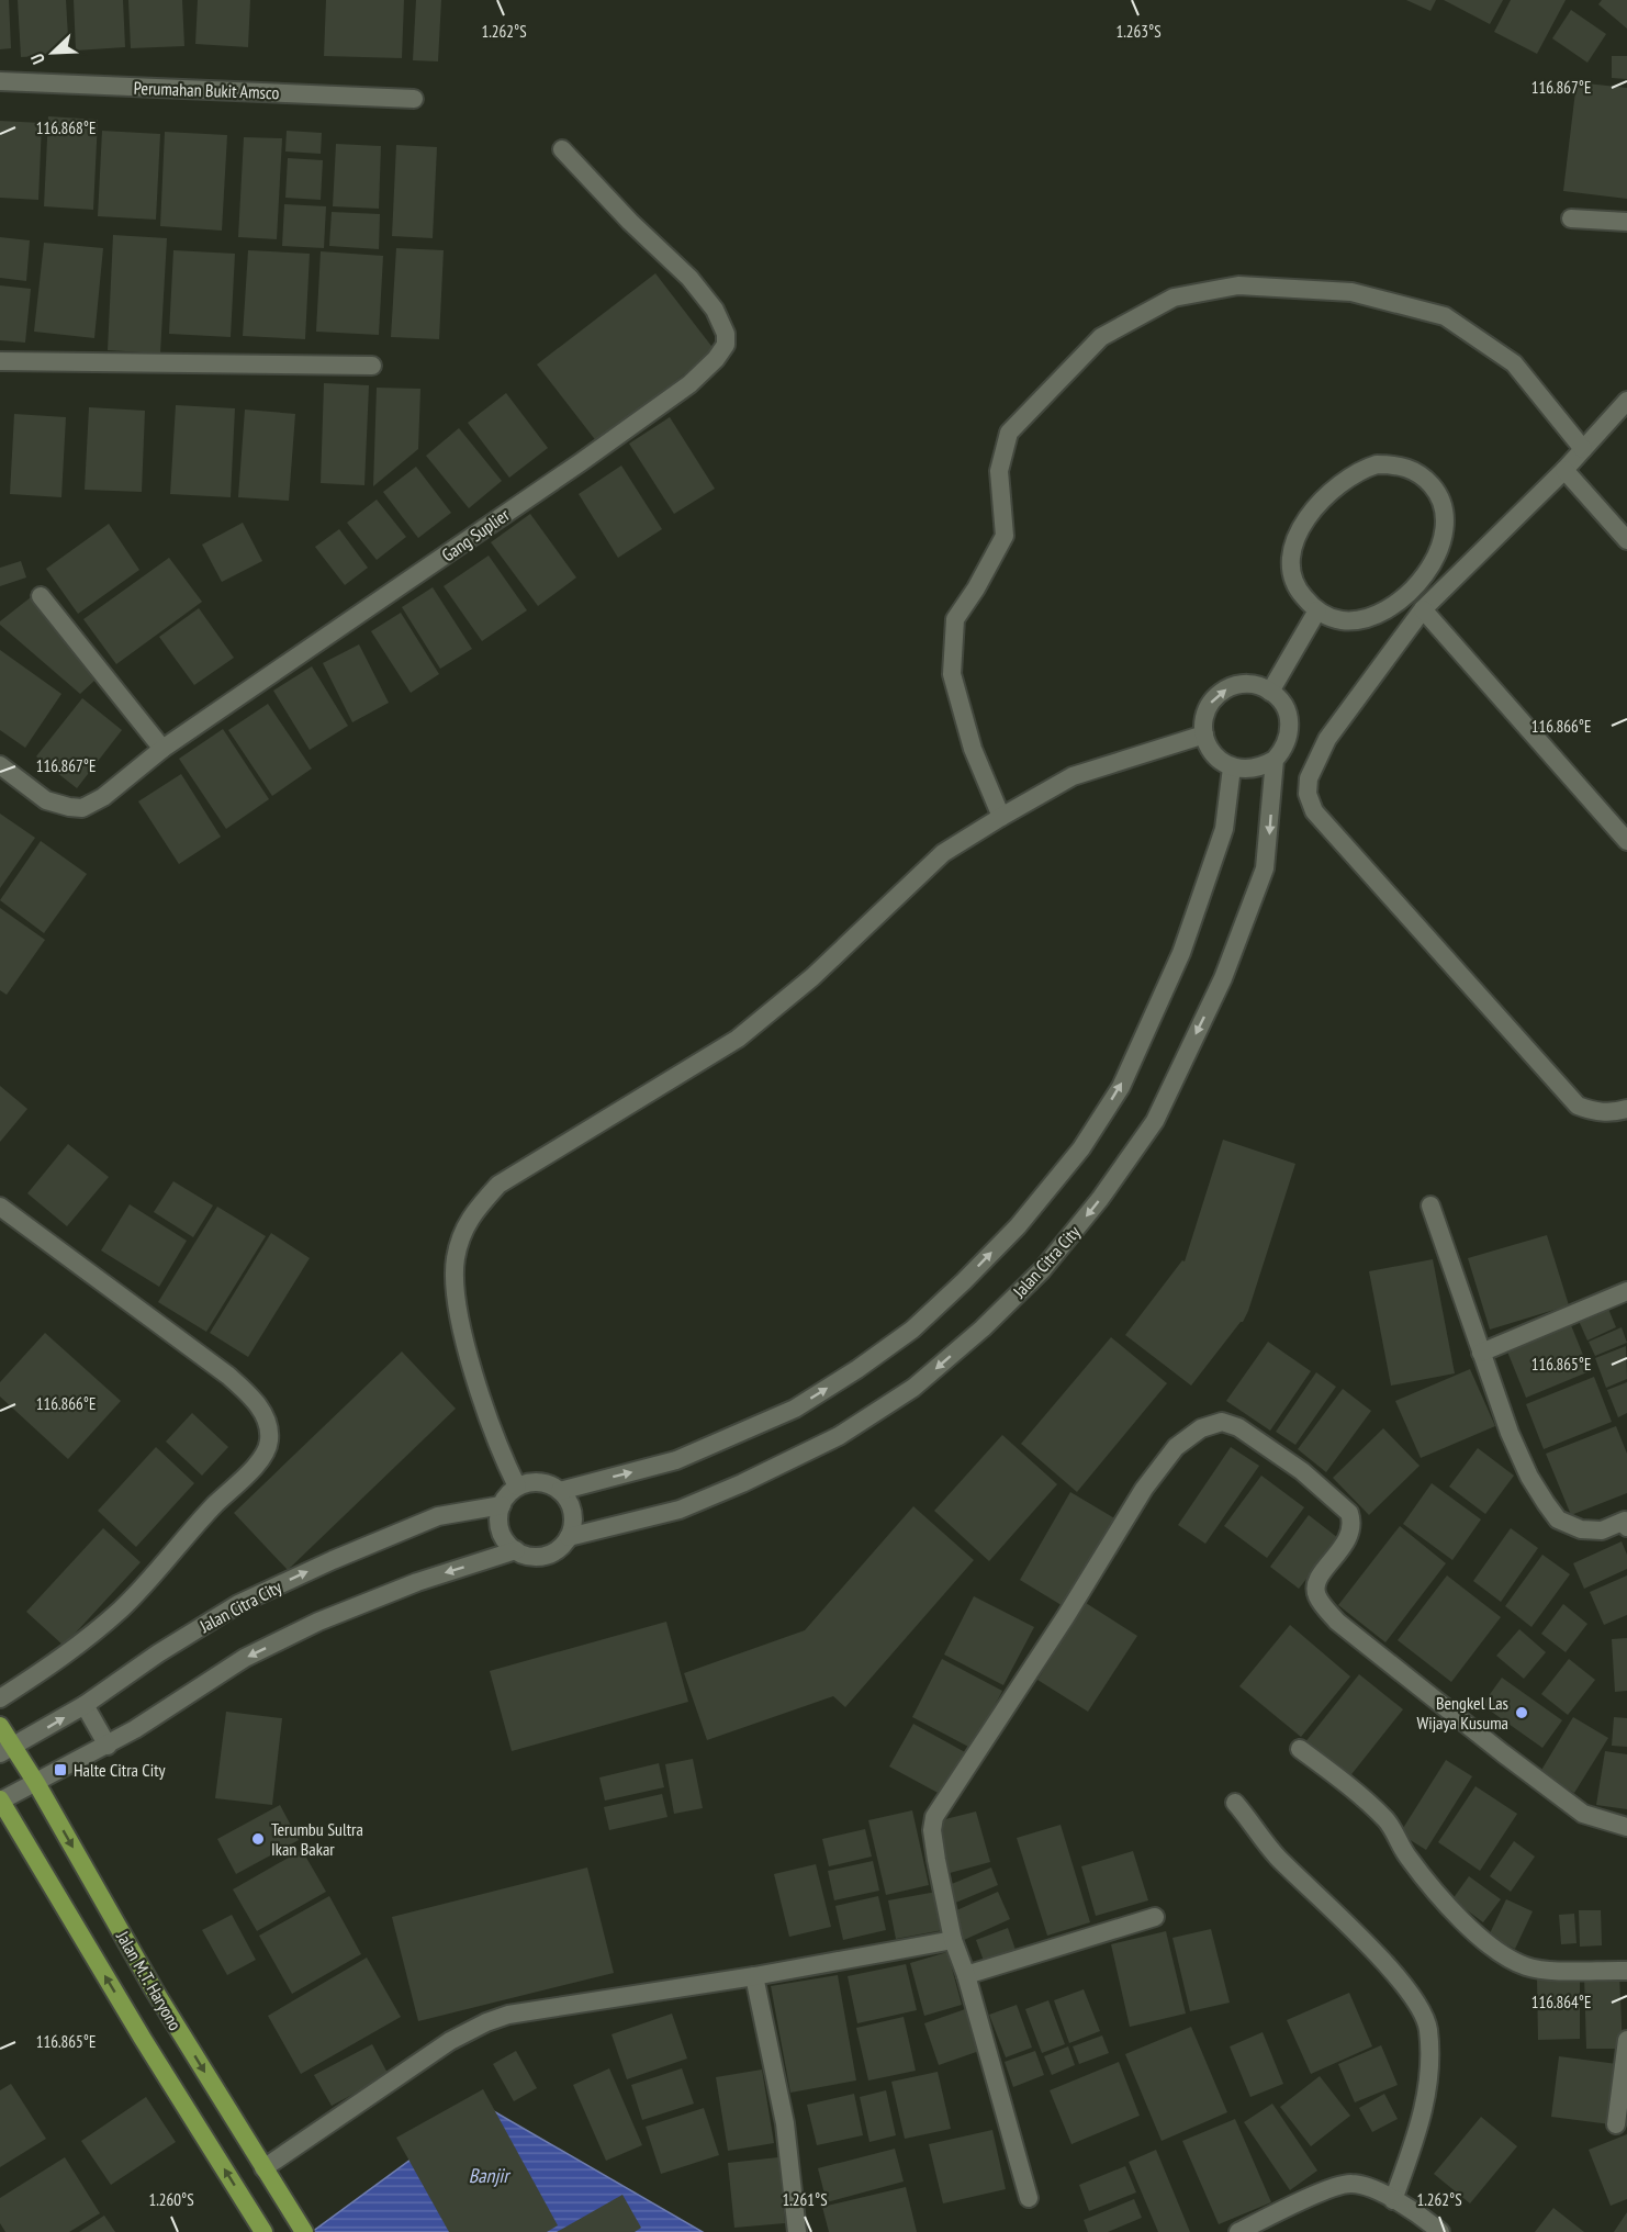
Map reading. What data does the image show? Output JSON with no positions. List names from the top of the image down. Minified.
{"streets":{"main road":["Jalan M.T. Haryono"],"street":["Perumahan Bukit Amsco","Gang Suplier","Jalan Citra City"]},"crossings":[["Jalan Citra City","Jalan M.T. Haryono"]],"water":["Banjir"],"places":{"other":["Bengkel Las Wijaya Kusuma","Terumbu Sultra Ikan Bakar"],"transit":["Halte Citra City"]},"north":"bottom left","coordinates":["1.262°S","1.263°S","116.867°E","116.868°E","116.866°E","116.865°E","116.864°E","1.260°S","1.261°S"]}
